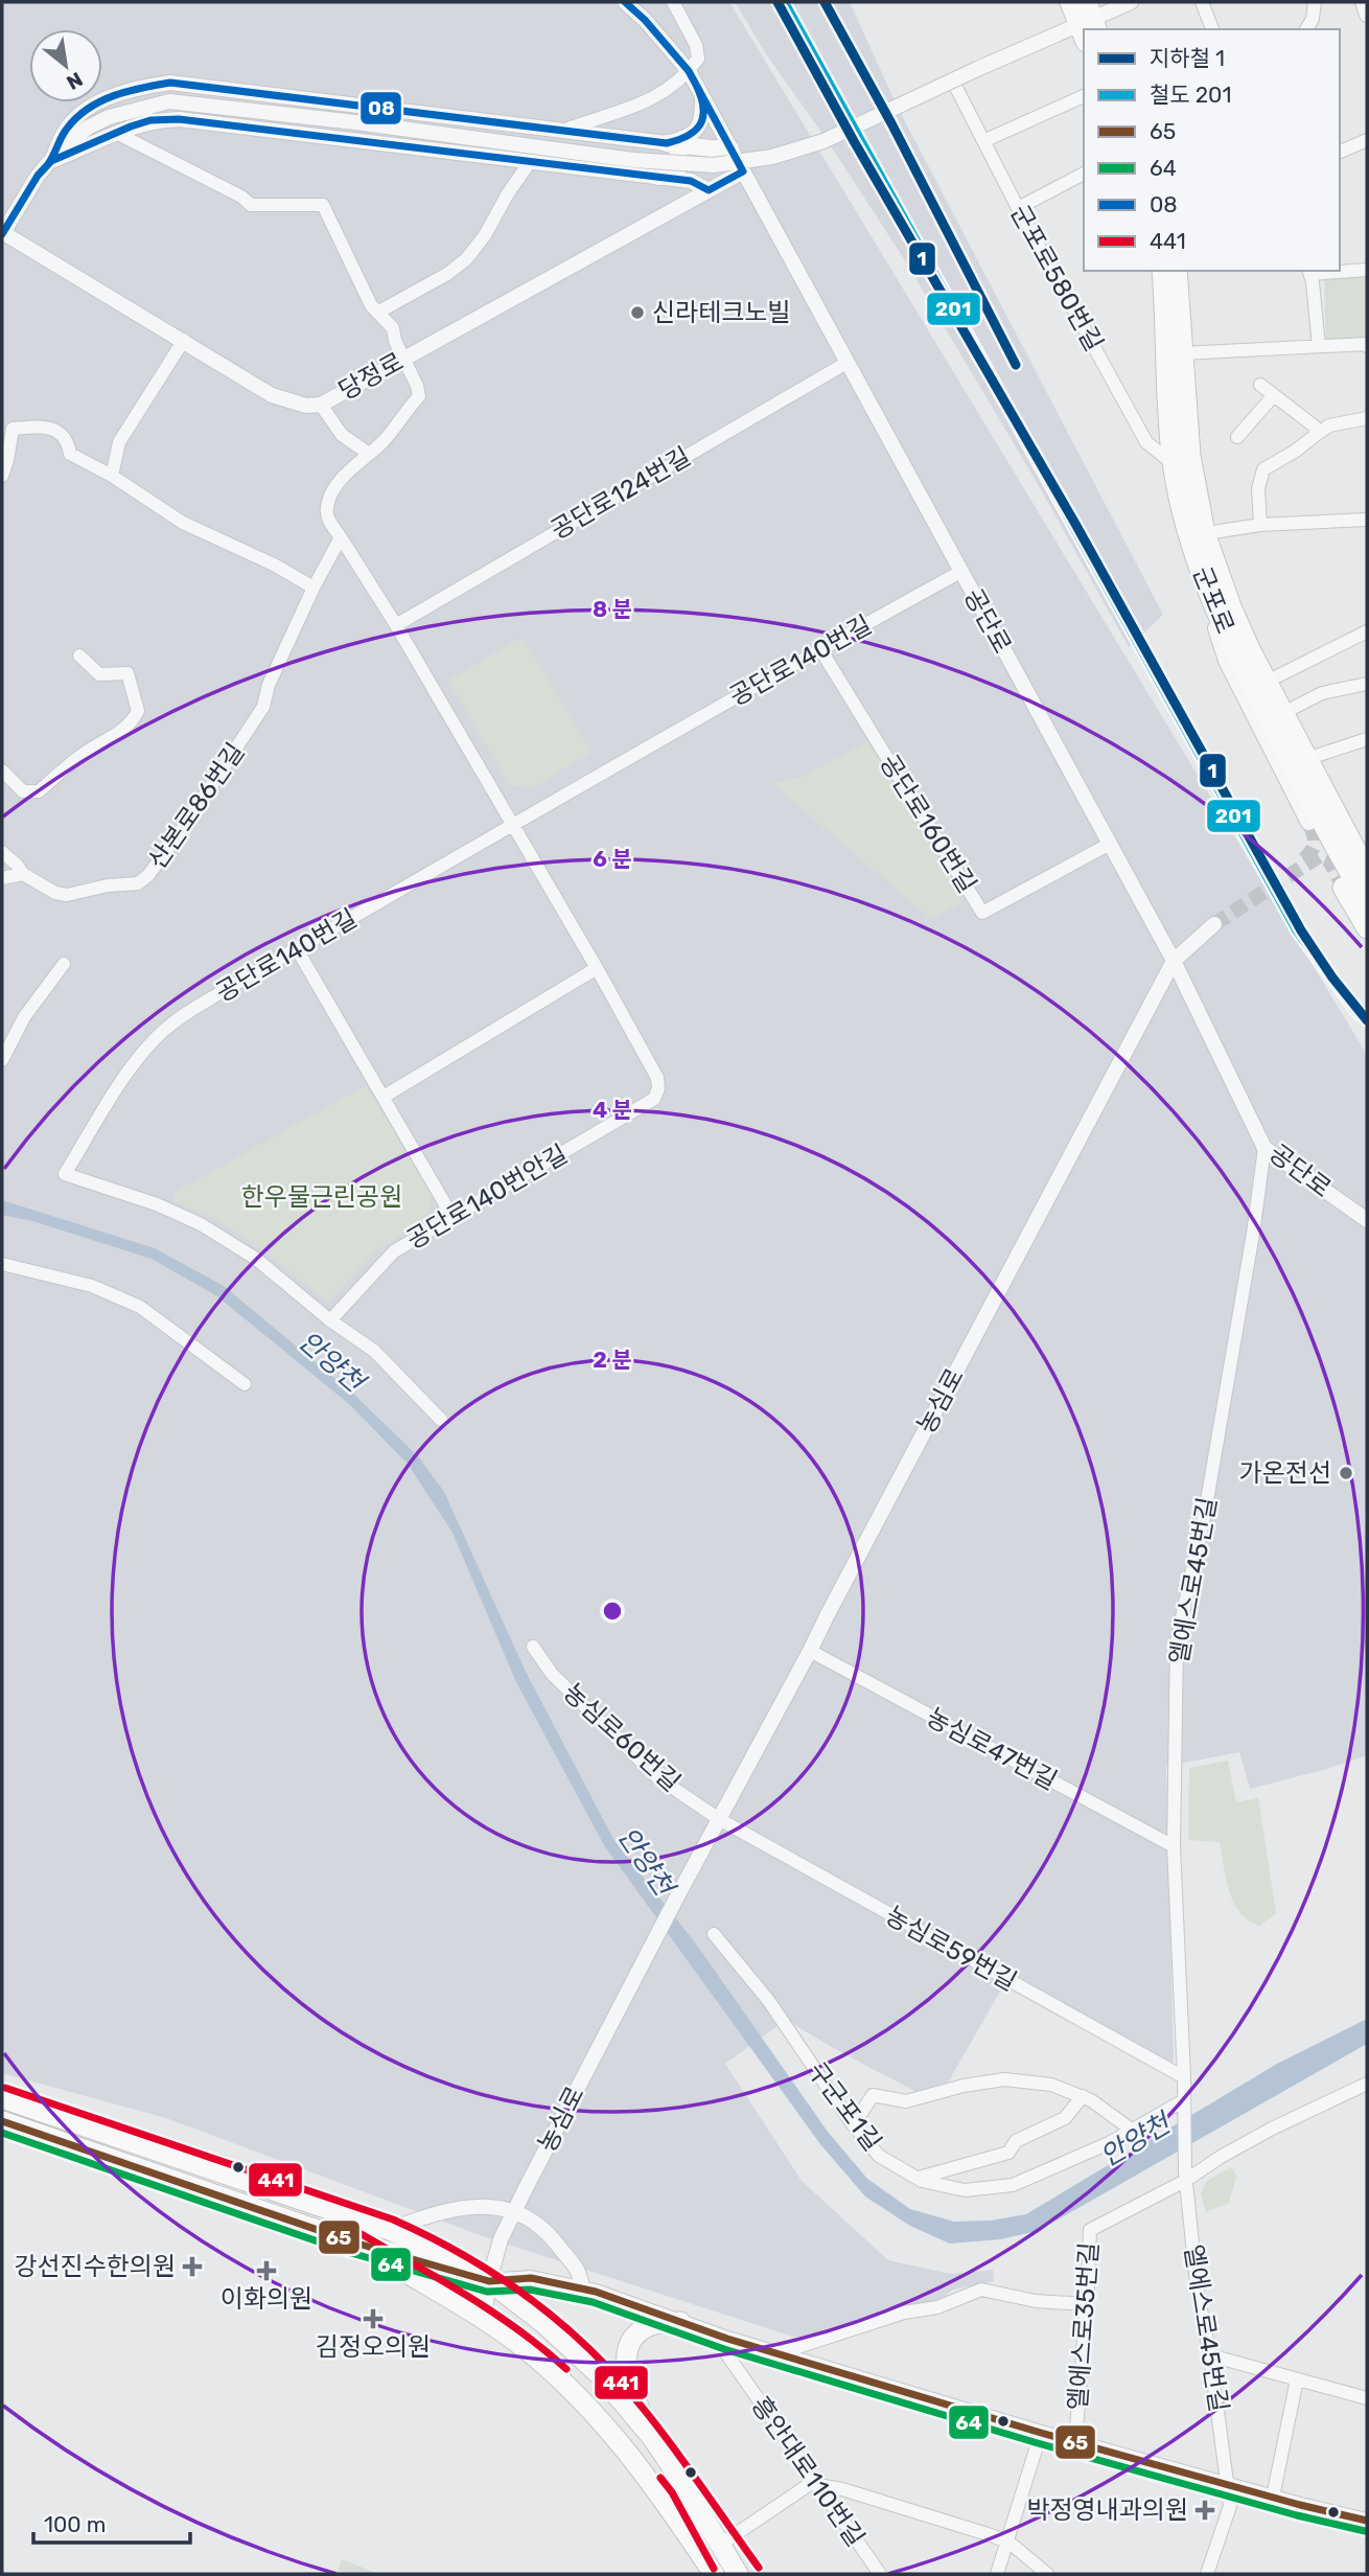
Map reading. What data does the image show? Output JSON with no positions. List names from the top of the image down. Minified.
{"streets":{"main road":["군포로"],"street":["군포로580번길","당정로","공단로124번길","공단로","공단로140번길","산본로86번길","공단로160번길","공단로140번안길","농심로","엘에스로45번길","농심로60번길","농심로47번길","농심로59번길","구군포1길","엘에스로35번길","흥안대로110번길"]},"crossings":[["군포로580번길","군포로"],["당정로","공단로"],["공단로124번길","공단로"],["공단로124번길","공단로140번안길"],["공단로","공단로140번길"],["공단로","공단로160번길"],["공단로","농심로"],["공단로","엘에스로45번길"],["공단로140번길","공단로160번길"],["공단로140번길","공단로140번안길"],["산본로86번길","공단로140번안길"],["농심로","농심로60번길"],["농심로","농심로47번길"],["농심로","농심로59번길"],["엘에스로45번길","농심로47번길"],["엘에스로45번길","농심로59번길"],["엘에스로45번길","구군포1길"],["엘에스로45번길","엘에스로35번길"],["농심로60번길","농심로59번길"]],"water":["안양천"],"parks":["한우물근린공원"],"places":{"other":["신라테크노빌","가온전선"],"health":["강선진수한의원","이화의원","김정오의원","박정영내과의원"]},"lines":["metro line 1","transit line 08","rail line 201","transit line 441","transit line 65","transit line 64"],"legend":["지하철 1","철도 201","65","64","08","441"],"scale_bar":"100 m","north":"bottom right","rings":["8 분","6 분","4 분","2 분"]}
